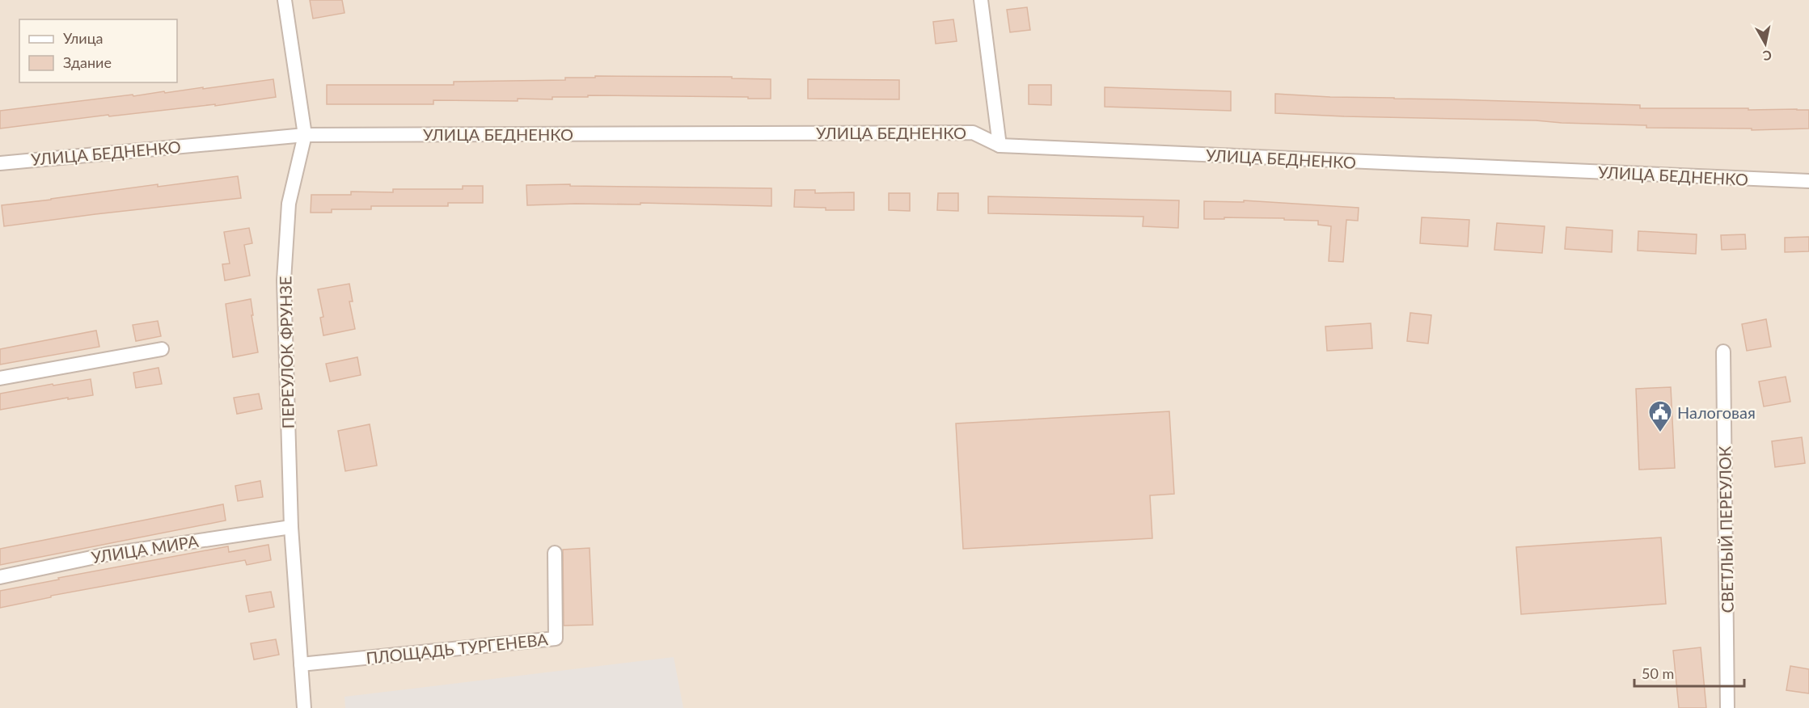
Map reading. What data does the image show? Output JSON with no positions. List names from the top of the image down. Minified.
{"streets":{"street":["УЛИЦА БЕДНЕНКО","ПЕРЕУЛОК ФРУНЗЕ","СВЕТЛЫЙ ПЕРЕУЛОК","УЛИЦА МИРА","ПЛОЩАДЬ ТУРГЕНЕВА"]},"crossings":[["УЛИЦА БЕДНЕНКО","ПЕРЕУЛОК ФРУНЗЕ"],["ПЕРЕУЛОК ФРУНЗЕ","УЛИЦА МИРА"],["ПЕРЕУЛОК ФРУНЗЕ","ПЛОЩАДЬ ТУРГЕНЕВА"]],"places":{"public building":["Налоговая"]},"legend":["Улица","Здание"],"scale_bar":"50 m","north":"bottom"}
